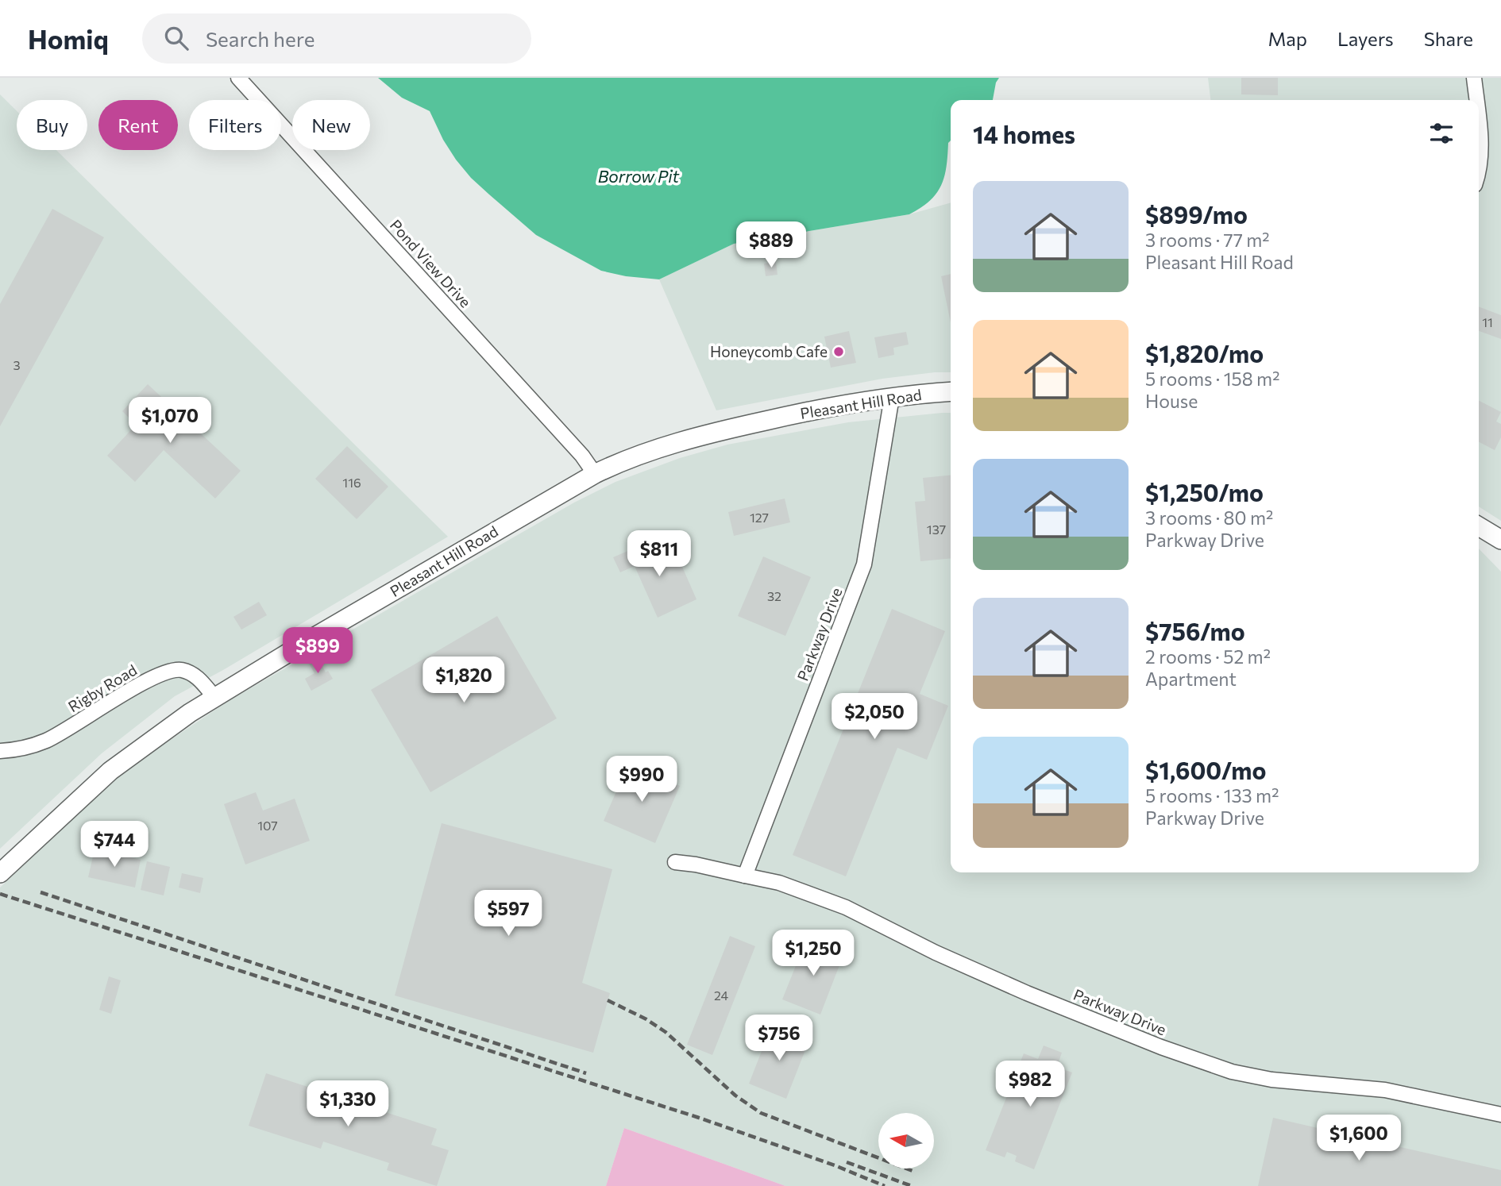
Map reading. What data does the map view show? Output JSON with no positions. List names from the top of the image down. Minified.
{"streets":{"street":["Pond View Drive","Pleasant Hill Road","Parkway Drive","Rigby Road"]},"crossings":[["Pond View Drive","Pleasant Hill Road"],["Pleasant Hill Road","Parkway Drive"],["Pleasant Hill Road","Rigby Road"]],"water":["Borrow Pit"],"places":["Honeycomb Cafe"],"house_numbers":["11","3","116","127","137","32","107","24"],"north":"left","page":{"header":"Homiq","search":"Search here","nav":["Map","Layers","Share"],"chip":["Buy","Rent","Filters","New"],"heading":"14 homes","list":[{"name":"$899/mo","note":"3 rooms · 77 m² · Pleasant Hill Road"},{"name":"$1,820/mo","note":"5 rooms · 158 m² · House"},{"name":"$1,250/mo","note":"3 rooms · 80 m² · Parkway Drive"},{"name":"$756/mo","note":"2 rooms · 52 m² · Apartment"},{"name":"$1,600/mo","note":"5 rooms · 133 m² · Parkway Drive"}],"price":["$889","$1,070","$811","$899","$1,820","$2,050","$990","$744","$597","$1,250","$756","$982","$1,330","$1,600"]}}
